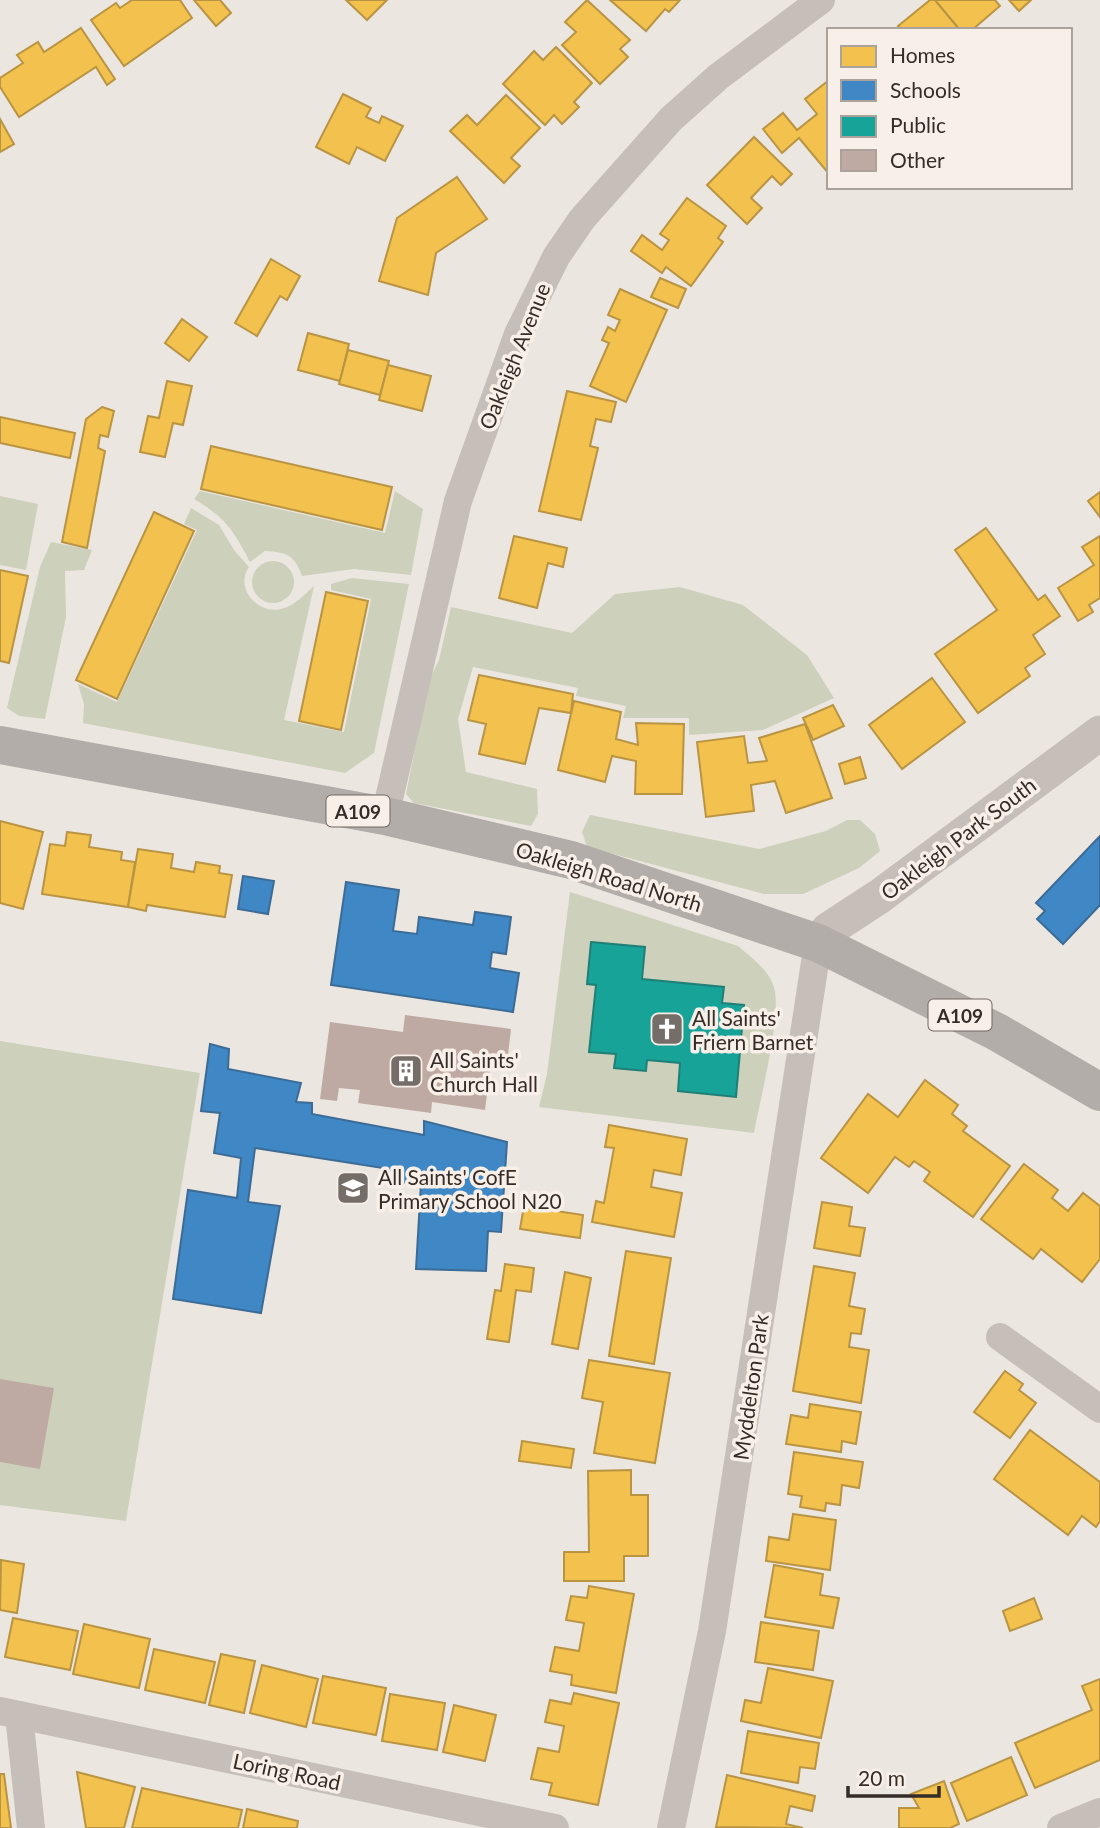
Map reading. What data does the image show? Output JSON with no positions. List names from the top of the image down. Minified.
{"streets":{"main road":["A109","Oakleigh Road North"],"street":["Oakleigh Avenue","Oakleigh Park South","Myddelton Park","Loring Road"]},"crossings":[["Oakleigh Avenue","Oakleigh Road North"],["Oakleigh Park South","Oakleigh Road North"],["Oakleigh Park South","Myddelton Park"],["Oakleigh Road North","Myddelton Park"]],"places":{"church":["All Saints' Friern Barnet"],"building":["All Saints' Church Hall"],"school or university":["All Saints' CofE Primary School N20"]},"legend":["Homes","Schools","Public","Other"],"scale_bar":"20 m"}
